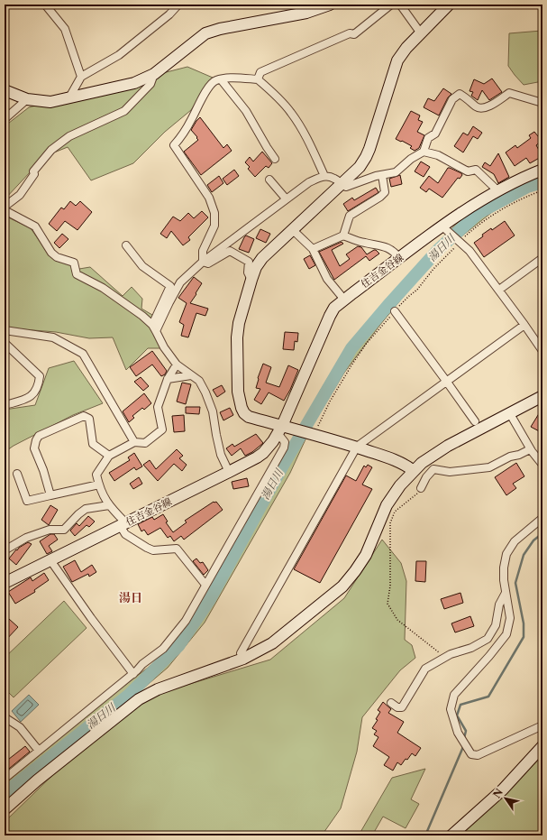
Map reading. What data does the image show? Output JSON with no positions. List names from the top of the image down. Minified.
{"streets":{"street":["住吉金谷線"]},"districts":["湯日"],"water":["湯日川"],"north":"top left"}
